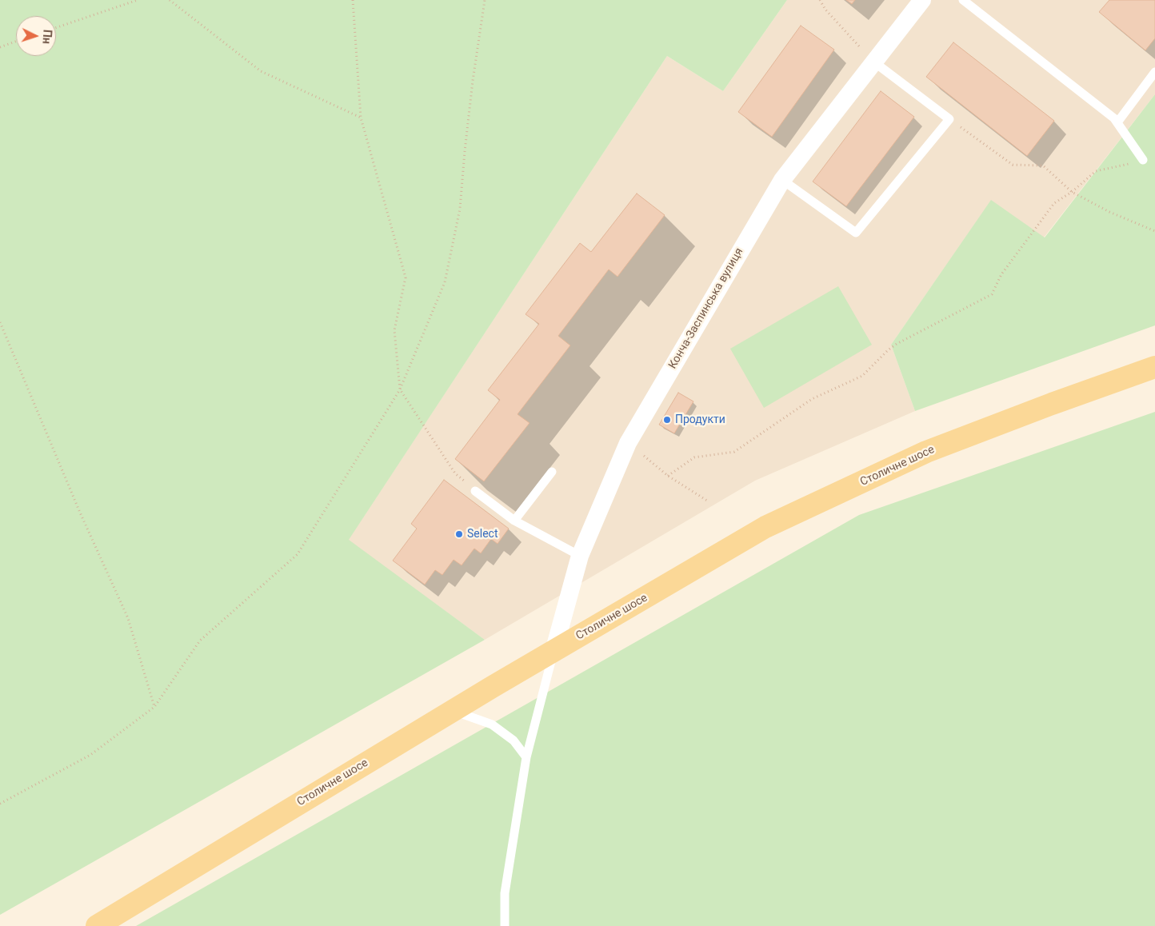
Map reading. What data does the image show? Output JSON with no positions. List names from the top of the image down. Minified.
{"streets":{"main road":["Столичне шосе"],"street":["Конча-Заспинська вулиця"]},"crossings":[["Конча-Заспинська вулиця","Столичне шосе"]],"places":["Продукти","Select"],"north":"right"}
